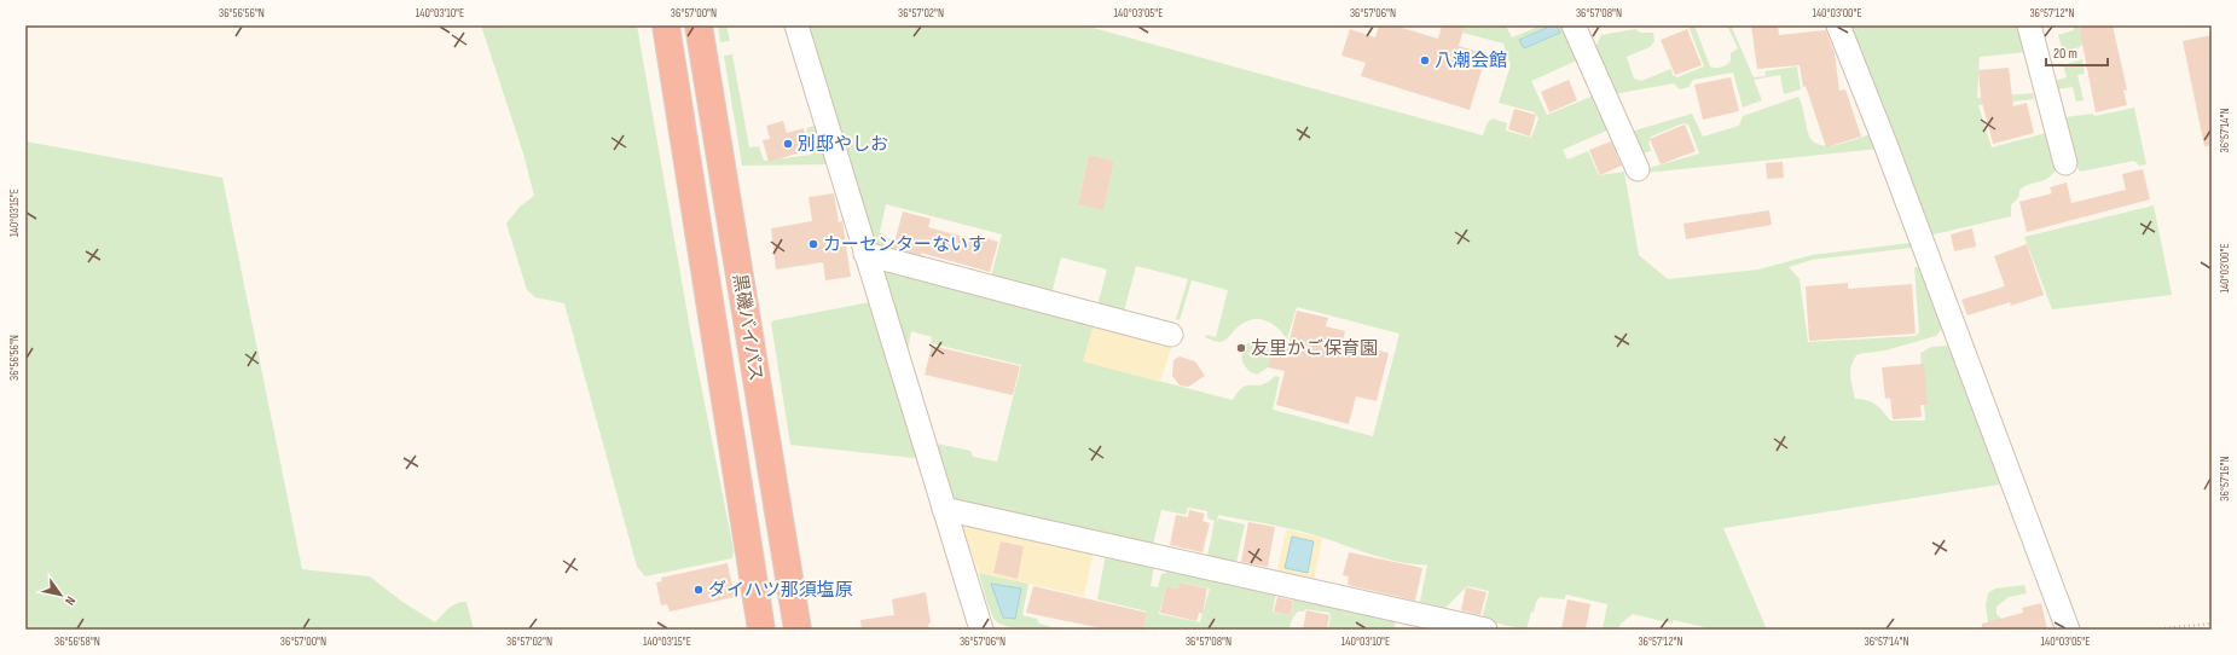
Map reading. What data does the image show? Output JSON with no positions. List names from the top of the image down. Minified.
{"streets":{"highway":["黒磯バイパス"]},"places":["八潮会館","別邸やしお","カーセンターないす","友里かご保育園","ダイハツ那須塩原"],"scale_bar":"20 m","north":"bottom right","coordinates":["36°56'56\"N","140°03'10\"E","36°57'00\"N","36°57'02\"N","140°03'05\"E","36°57'06\"N","36°57'08\"N","140°03'00\"E","36°57'12\"N","36°57'14\"N","140°03'15\"E","36°57'16\"N","36°56'58\"N"]}
